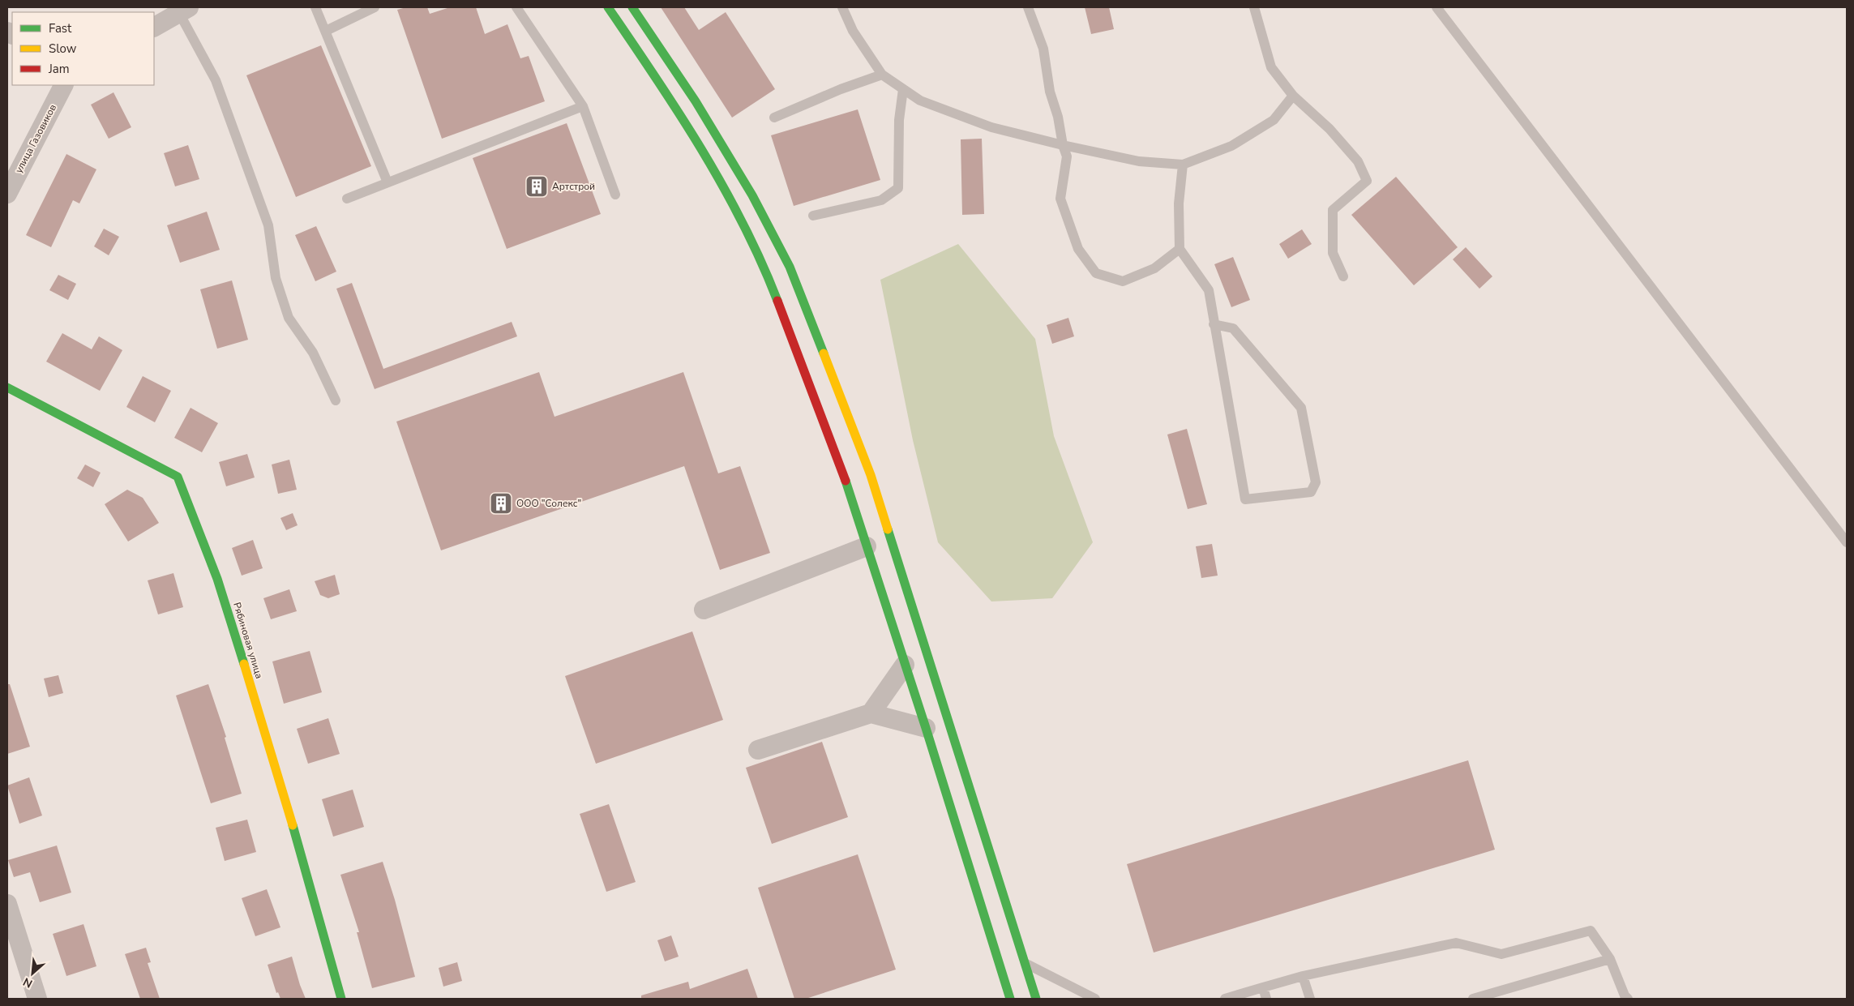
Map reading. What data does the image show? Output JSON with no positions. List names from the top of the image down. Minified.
{"streets":{"main road":["Рябиновая улица"],"street":["улица Газовиков"]},"places":{"building":["Артстрой","ООО \"Солекс\""]},"legend":["Fast","Slow","Jam"],"north":"bottom left"}
